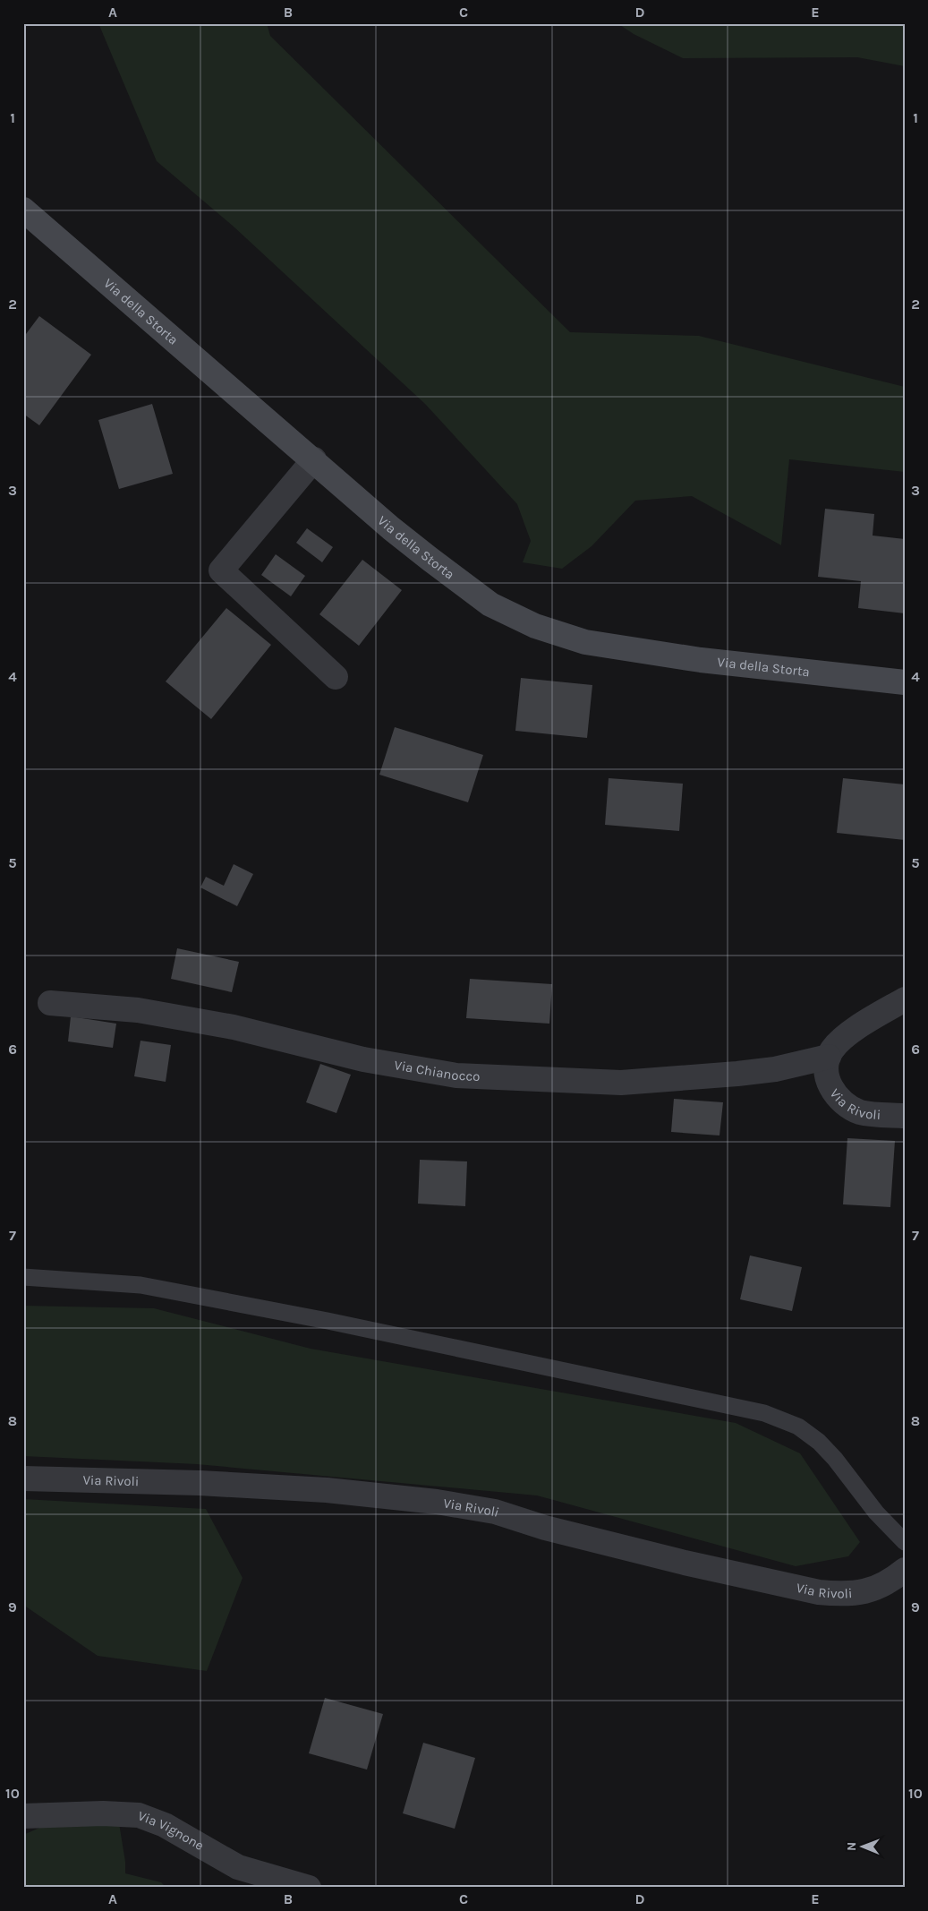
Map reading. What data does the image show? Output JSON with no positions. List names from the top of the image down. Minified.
{"streets":{"main road":["Via della Storta"],"street":["Via Chianocco","Via Rivoli","Via Vignone"]},"crossings":[["Via Chianocco","Via Rivoli"]],"north":"left","grid":{"columns":["A","B","C","D","E"],"rows":["1","2","3","4","5","6","7","8","9","10"]}}
